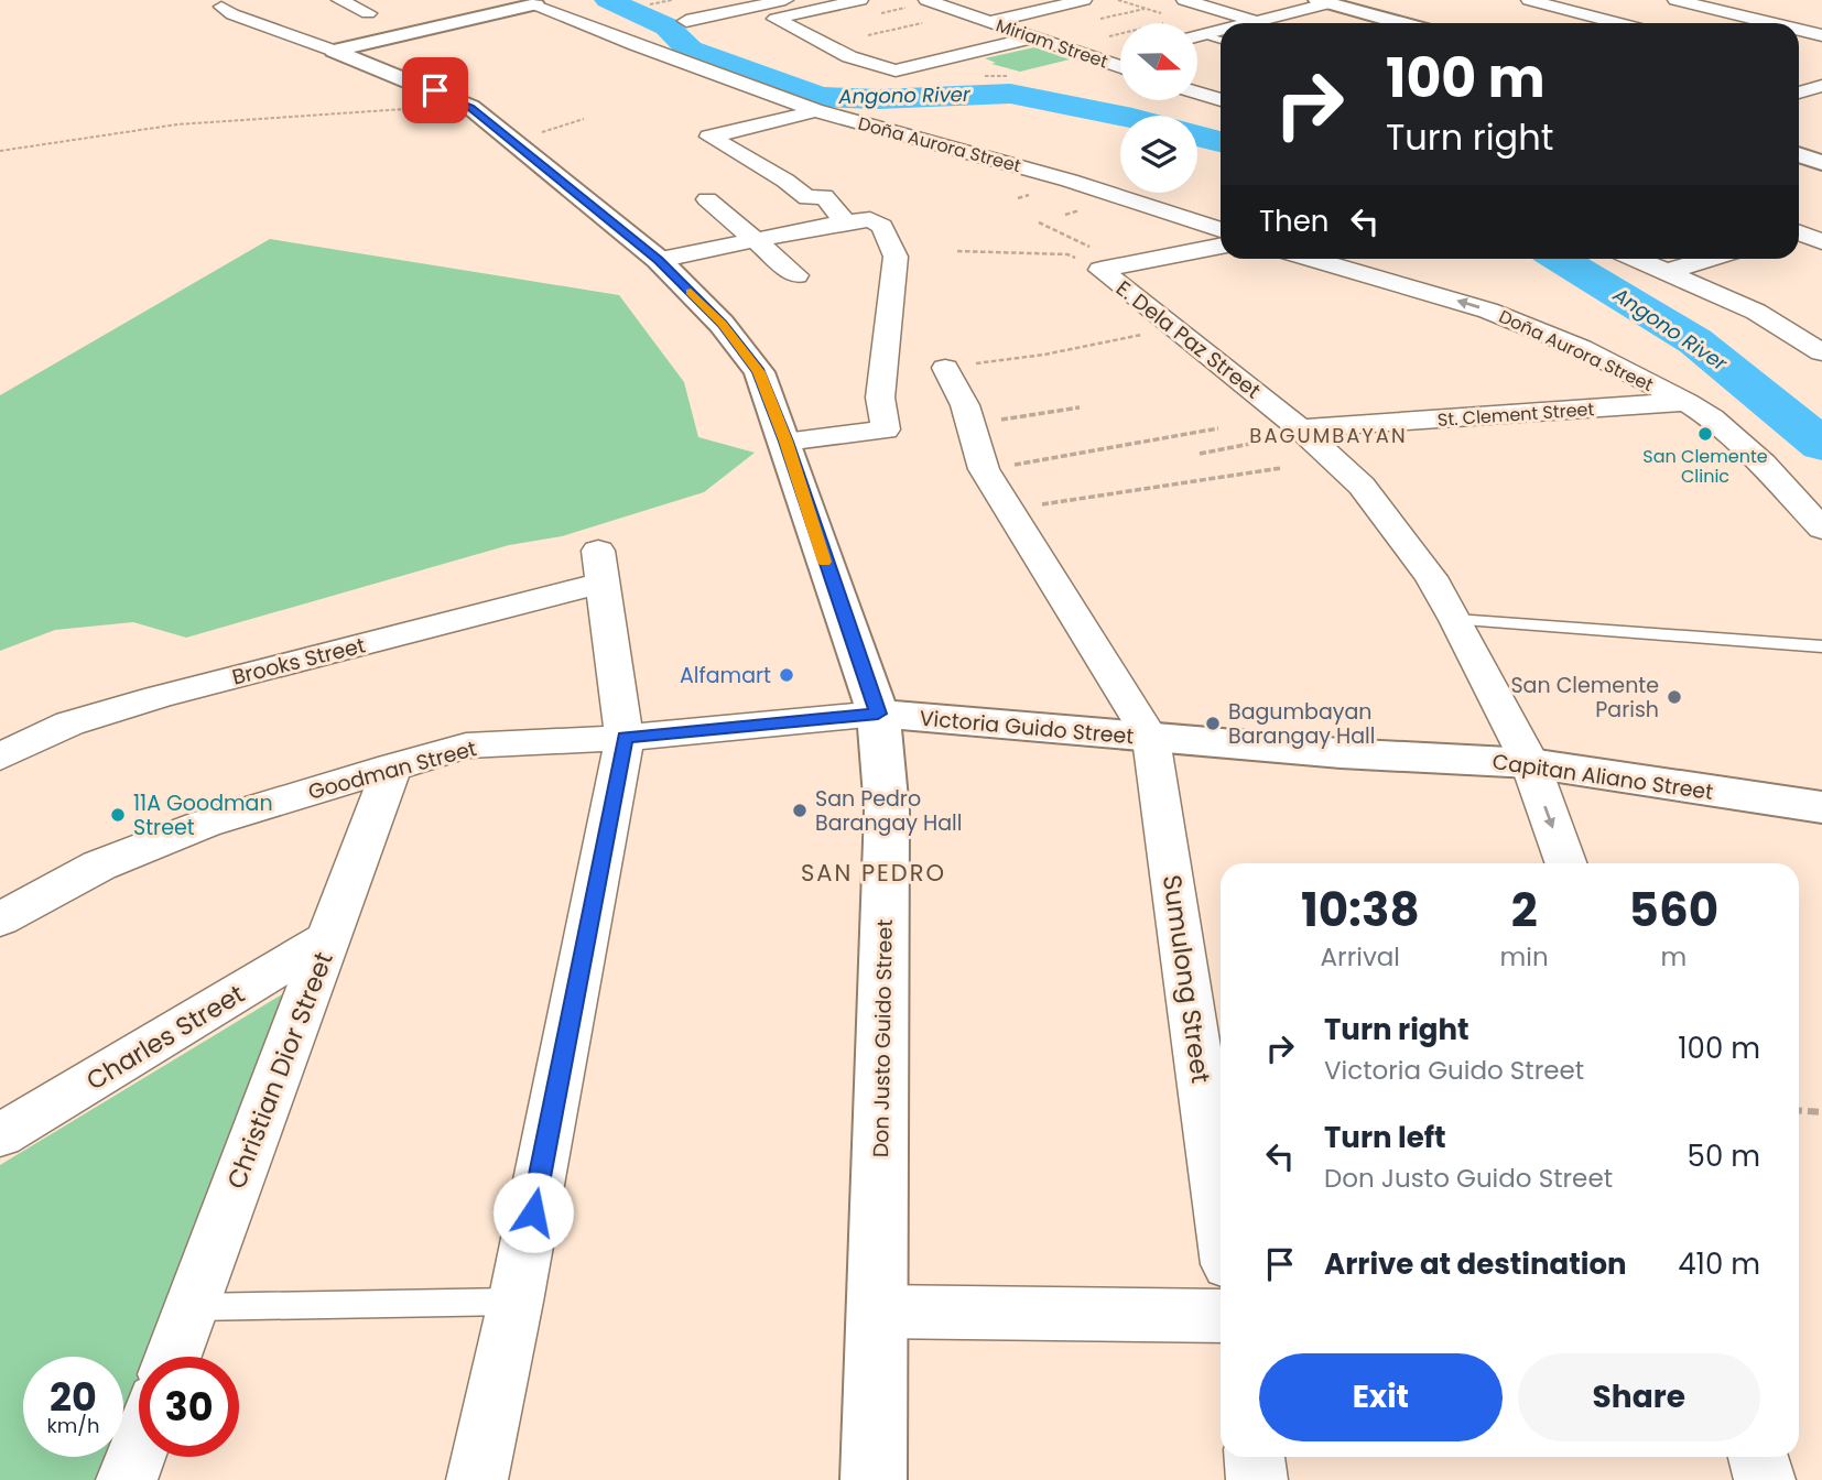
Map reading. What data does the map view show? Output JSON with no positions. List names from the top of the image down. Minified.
{"streets":{"street":["Miriam Street","Doña Aurora Street","E. Dela Paz Street","St. Clement Street","Brooks Street","Victoria Guido Street","Goodman Street","Capitan Aliano Street","Sumulong Street","Charles Street","Don Justo Guido Street","Christian Dior Street"]},"crossings":[["Doña Aurora Street","St. Clement Street"],["E. Dela Paz Street","St. Clement Street"],["E. Dela Paz Street","Capitan Aliano Street"],["Brooks Street","Victoria Guido Street"],["Brooks Street","Goodman Street"],["Victoria Guido Street","Goodman Street"],["Victoria Guido Street","Capitan Aliano Street"],["Victoria Guido Street","Sumulong Street"],["Victoria Guido Street","Don Justo Guido Street"],["Goodman Street","Christian Dior Street"],["Capitan Aliano Street","Sumulong Street"],["Charles Street","Christian Dior Street"]],"districts":["BAGUMBAYAN","SAN PEDRO"],"water":["Angono River"],"places":["San Clemente Clinic","Alfamart","San Clemente Parish","Bagumbayan Barangay Hall","San Pedro Barangay Hall","11A Goodman Street"],"north":"right","page":{"turn":["100 m","Turn right"],"then":"Then","eta":["10:38","Arrival","2","min","560","m"],"list":[{"name":"Turn right","note":"Victoria Guido Street","value":"100 m"},{"name":"Turn left","note":"Don Justo Guido Street","value":"50 m"},{"name":"Arrive at destination","value":"410 m"}],"buttons":["Exit","Share"],"speed":"20 km/h","limit":"30"}}
